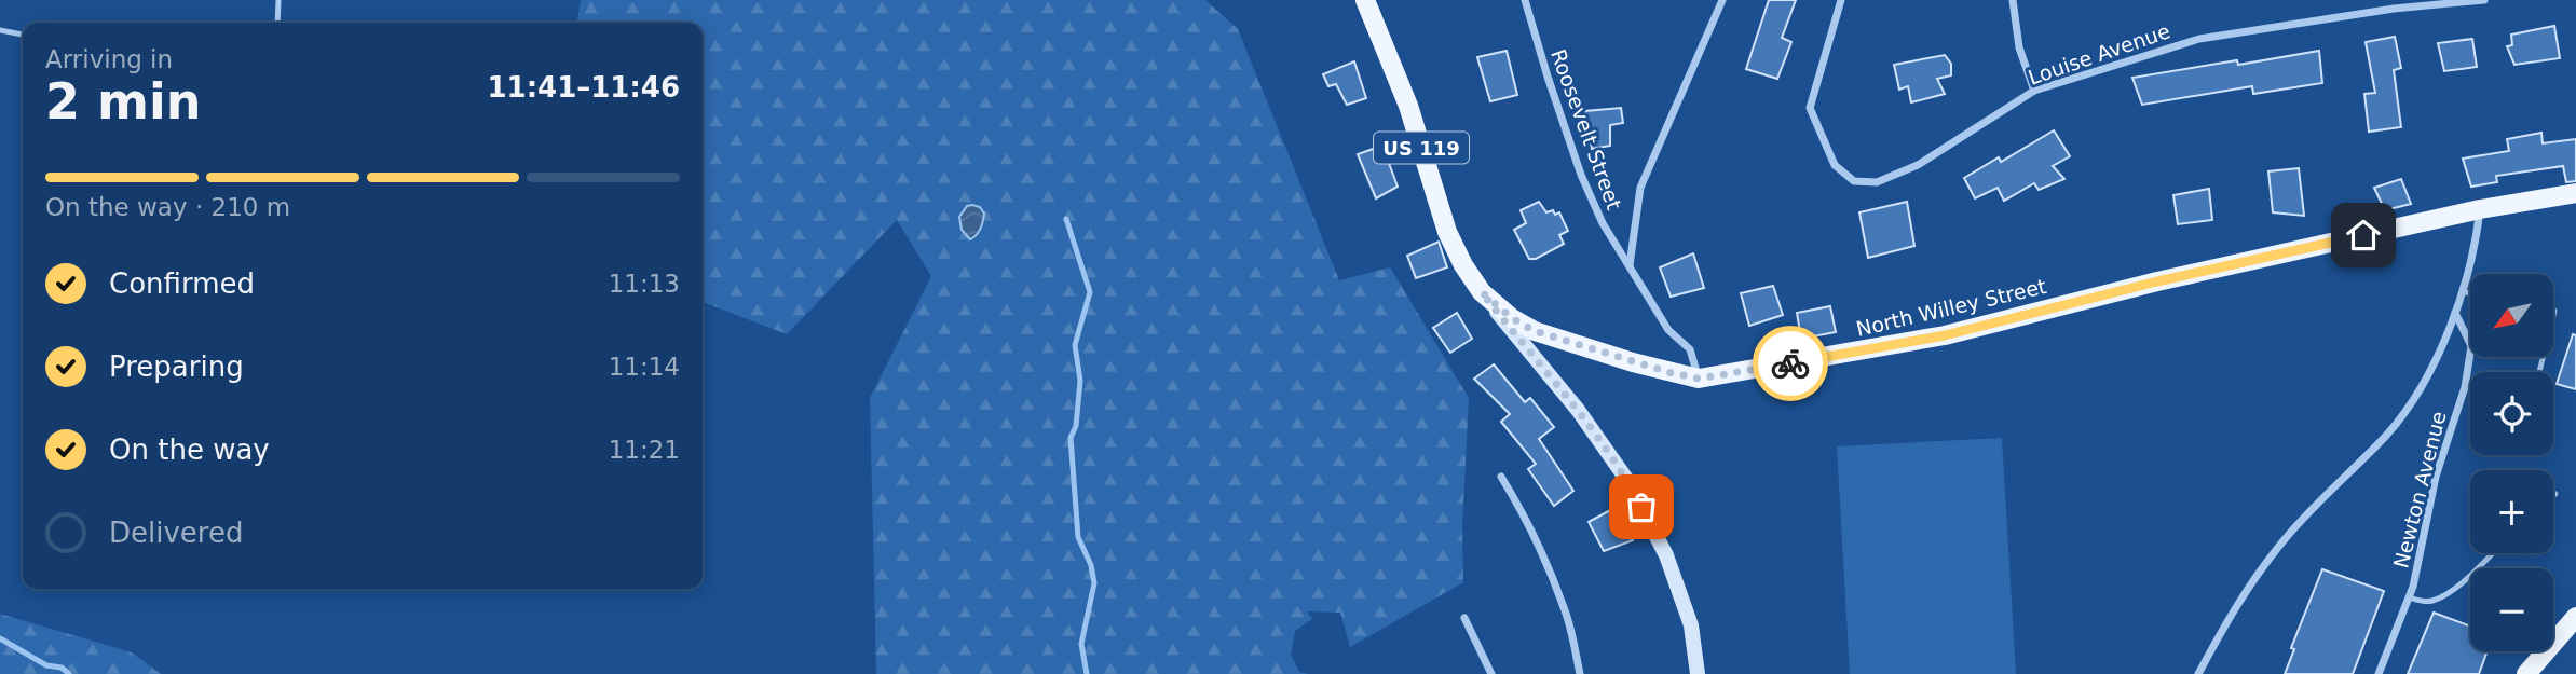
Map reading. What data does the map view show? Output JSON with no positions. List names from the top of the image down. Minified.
{"streets":{"main road":["US 119","North Willey Street"],"street":["Louise Avenue","Roosevelt Street","Newton Avenue"]},"crossings":[["Roosevelt Street","North Willey Street"]],"north":"bottom left","page":{"heading":["2 min","Arriving in","11:41–11:46"],"bar":"On the way · 210 m","list":[["Confirmed","11:13"],["Preparing","11:14"],["On the way","11:21"],"Delivered"],"map_buttons":["+","−"]}}
